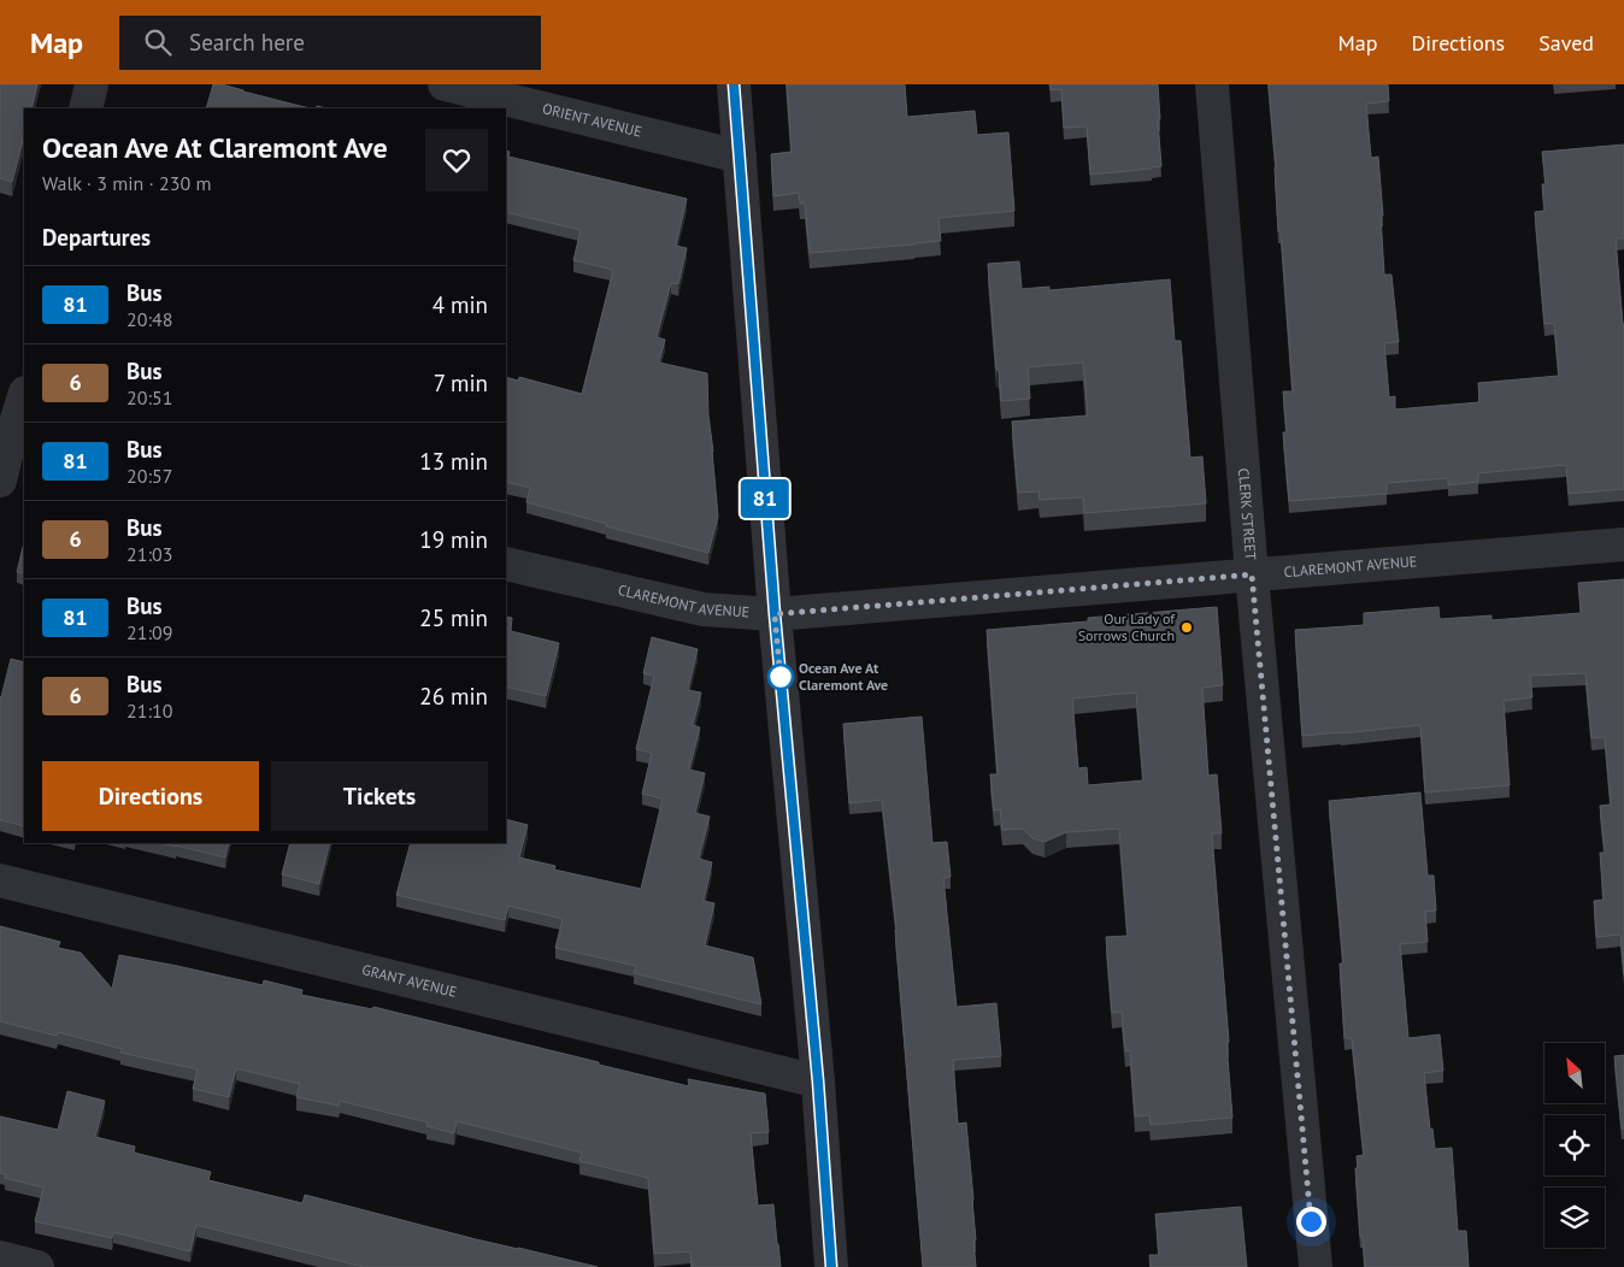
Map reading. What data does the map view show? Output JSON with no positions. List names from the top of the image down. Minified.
{"streets":{"street":["ORIENT AVENUE","CLERK STREET","CLAREMONT AVENUE","GRANT AVENUE"]},"crossings":[["CLERK STREET","CLAREMONT AVENUE"]],"places":["Our Lady of Sorrows Church","Ocean Ave At Claremont Ave"],"lines":["bus line 81"],"north":"top left","page":{"header":"Map","search":"Search here","nav":["Map","Directions","Saved"],"on_map":"81","heading":[["Ocean Ave At Claremont Ave","Walk · 3 min · 230 m"],"Departures"],"list":[{"mark":"81","name":"Bus","note":"20:48","value":"4 min"},{"mark":"6","name":"Bus","note":"20:51","value":"7 min"},{"mark":"81","name":"Bus","note":"20:57","value":"13 min"},{"mark":"6","name":"Bus","note":"21:03","value":"19 min"},{"mark":"81","name":"Bus","note":"21:09","value":"25 min"},{"mark":"6","name":"Bus","note":"21:10","value":"26 min"}],"buttons":["Directions","Tickets"]}}
